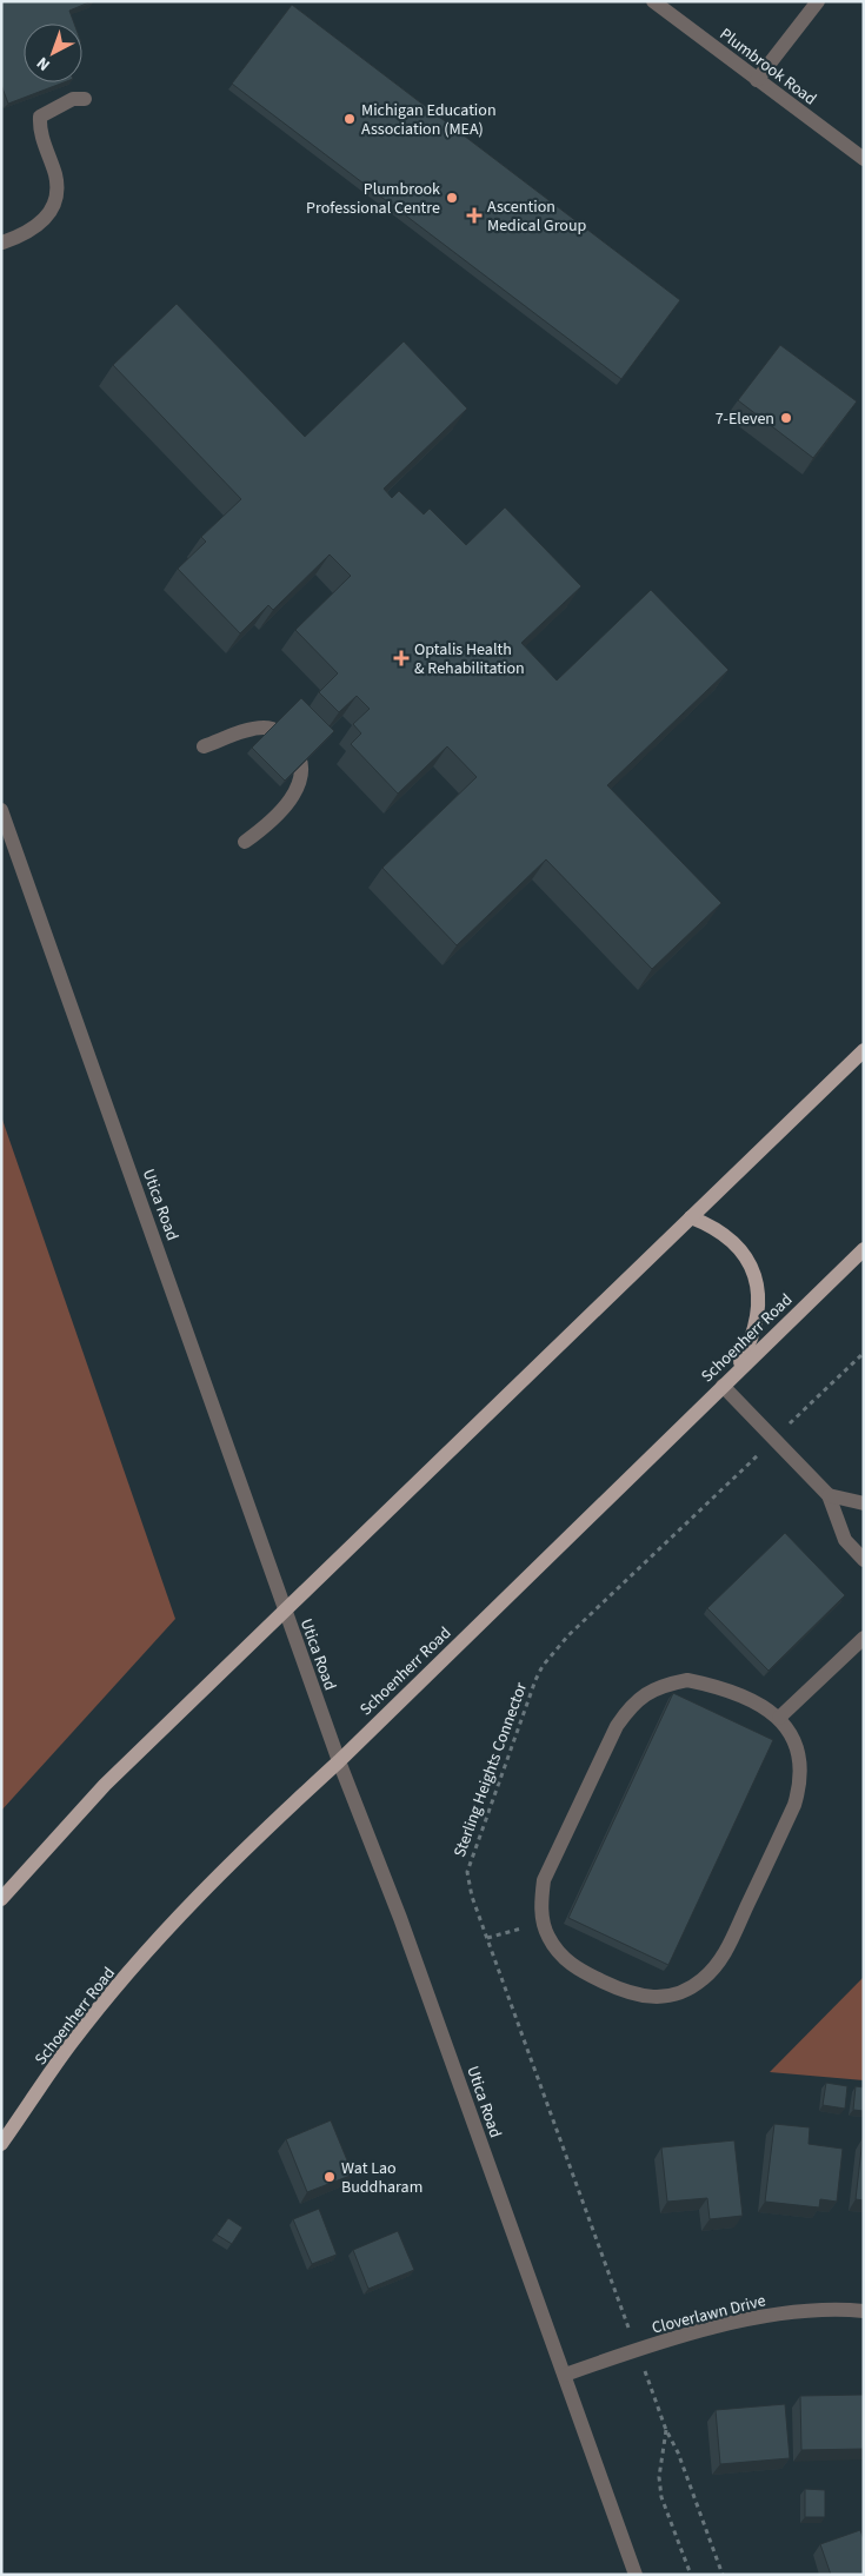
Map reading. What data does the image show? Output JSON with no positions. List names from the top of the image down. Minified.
{"streets":{"main road":["Schoenherr Road"],"street":["Plumbrook Road","Utica Road","Cloverlawn Drive"],"path":["Sterling Heights Connector"]},"crossings":[["Utica Road","Schoenherr Road"],["Utica Road","Cloverlawn Drive"]],"places":{"other":["Michigan Education Association (MEA)","Plumbrook Professional Centre","7-Eleven","Wat Lao Buddharam"],"health":["Ascention Medical Group","Optalis Health & Rehabilitation"]},"north":"bottom left"}
